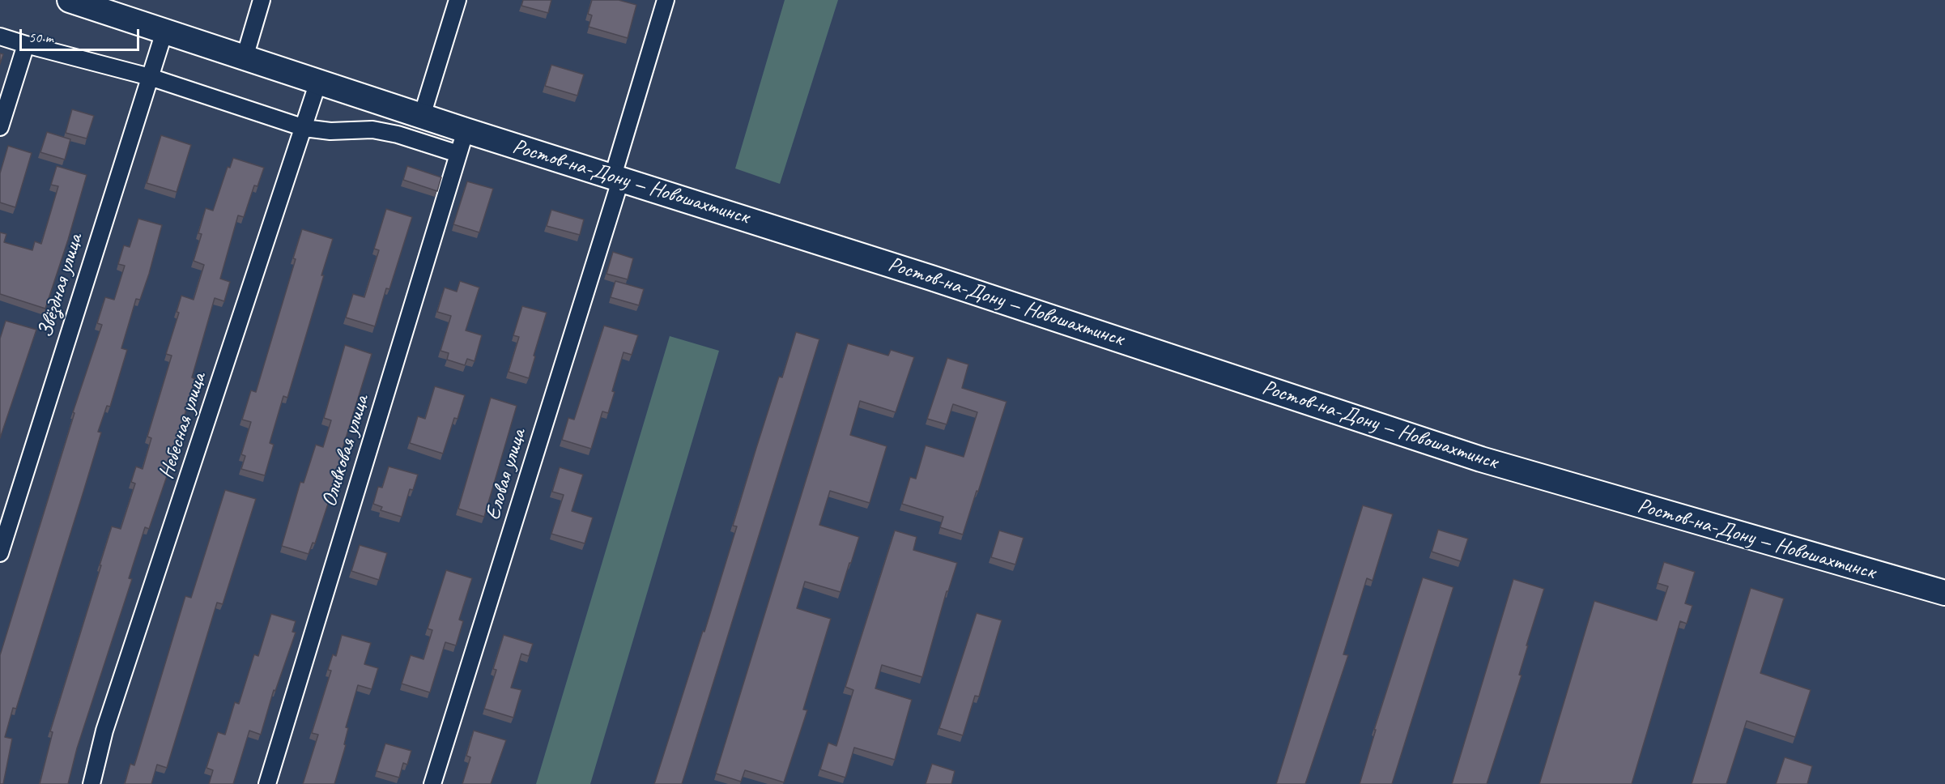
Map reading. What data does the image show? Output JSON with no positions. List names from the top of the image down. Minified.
{"streets":{"main road":["Ростов-на-Дону — Новошахтинск"],"street":["Звёздная улица","Небесная улица","Оливковая улица","Еловая улица"]},"crossings":[["Ростов-на-Дону — Новошахтинск","Звёздная улица"],["Ростов-на-Дону — Новошахтинск","Небесная улица"],["Ростов-на-Дону — Новошахтинск","Оливковая улица"],["Ростов-на-Дону — Новошахтинск","Еловая улица"]],"scale_bar":"50 m"}
